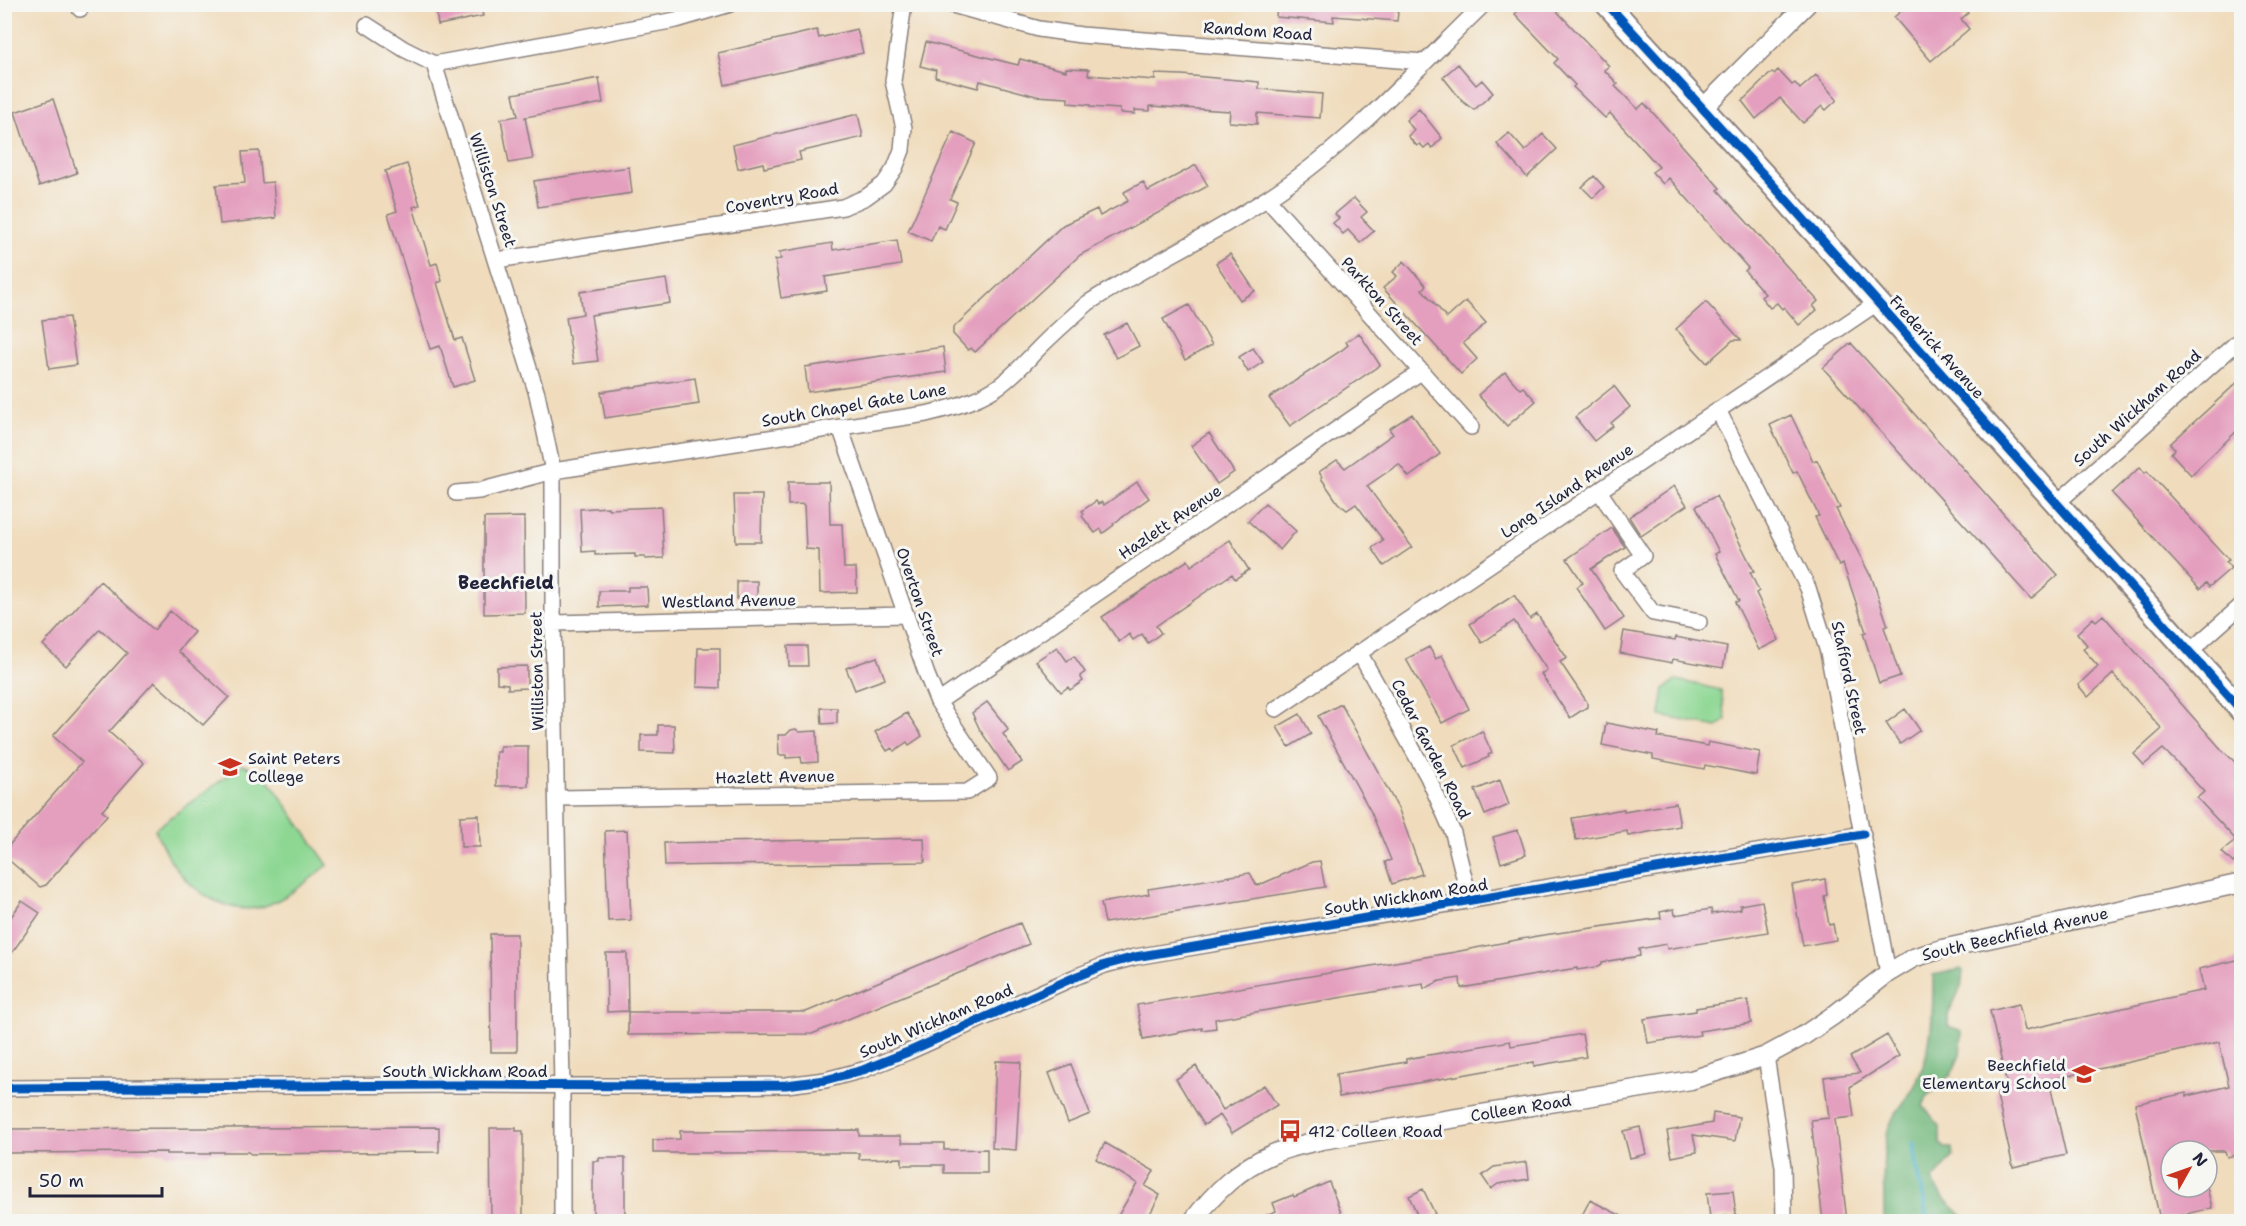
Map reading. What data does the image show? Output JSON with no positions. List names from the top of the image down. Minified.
{"streets":{"main road":["Frederick Avenue"],"street":["Random Road","Williston Street","Coventry Road","Parkton Street","South Chapel Gate Lane","South Wickham Road","Long Island Avenue","Hazlett Avenue","Westland Avenue","Overton Street","Stafford Street","Cedar Garden Road","South Beechfield Avenue","Colleen Road"]},"crossings":[["Random Road","South Chapel Gate Lane"],["Williston Street","Coventry Road"],["Williston Street","South Chapel Gate Lane"],["Williston Street","South Wickham Road"],["Williston Street","Hazlett Avenue"],["Williston Street","Westland Avenue"],["Parkton Street","South Chapel Gate Lane"],["Parkton Street","Hazlett Avenue"],["Frederick Avenue","South Wickham Road"],["Frederick Avenue","Long Island Avenue"],["South Chapel Gate Lane","Overton Street"],["South Wickham Road","Stafford Street"],["South Wickham Road","Cedar Garden Road"],["Long Island Avenue","Stafford Street"],["Long Island Avenue","Cedar Garden Road"],["Hazlett Avenue","Overton Street"],["Westland Avenue","Overton Street"],["Stafford Street","South Beechfield Avenue"],["South Beechfield Avenue","Colleen Road"]],"districts":["Beechfield"],"places":{"school or university":["Saint Peters College","Beechfield Elementary School"],"bus stop":["412 Colleen Road"]},"scale_bar":"50 m","north":"top right"}
